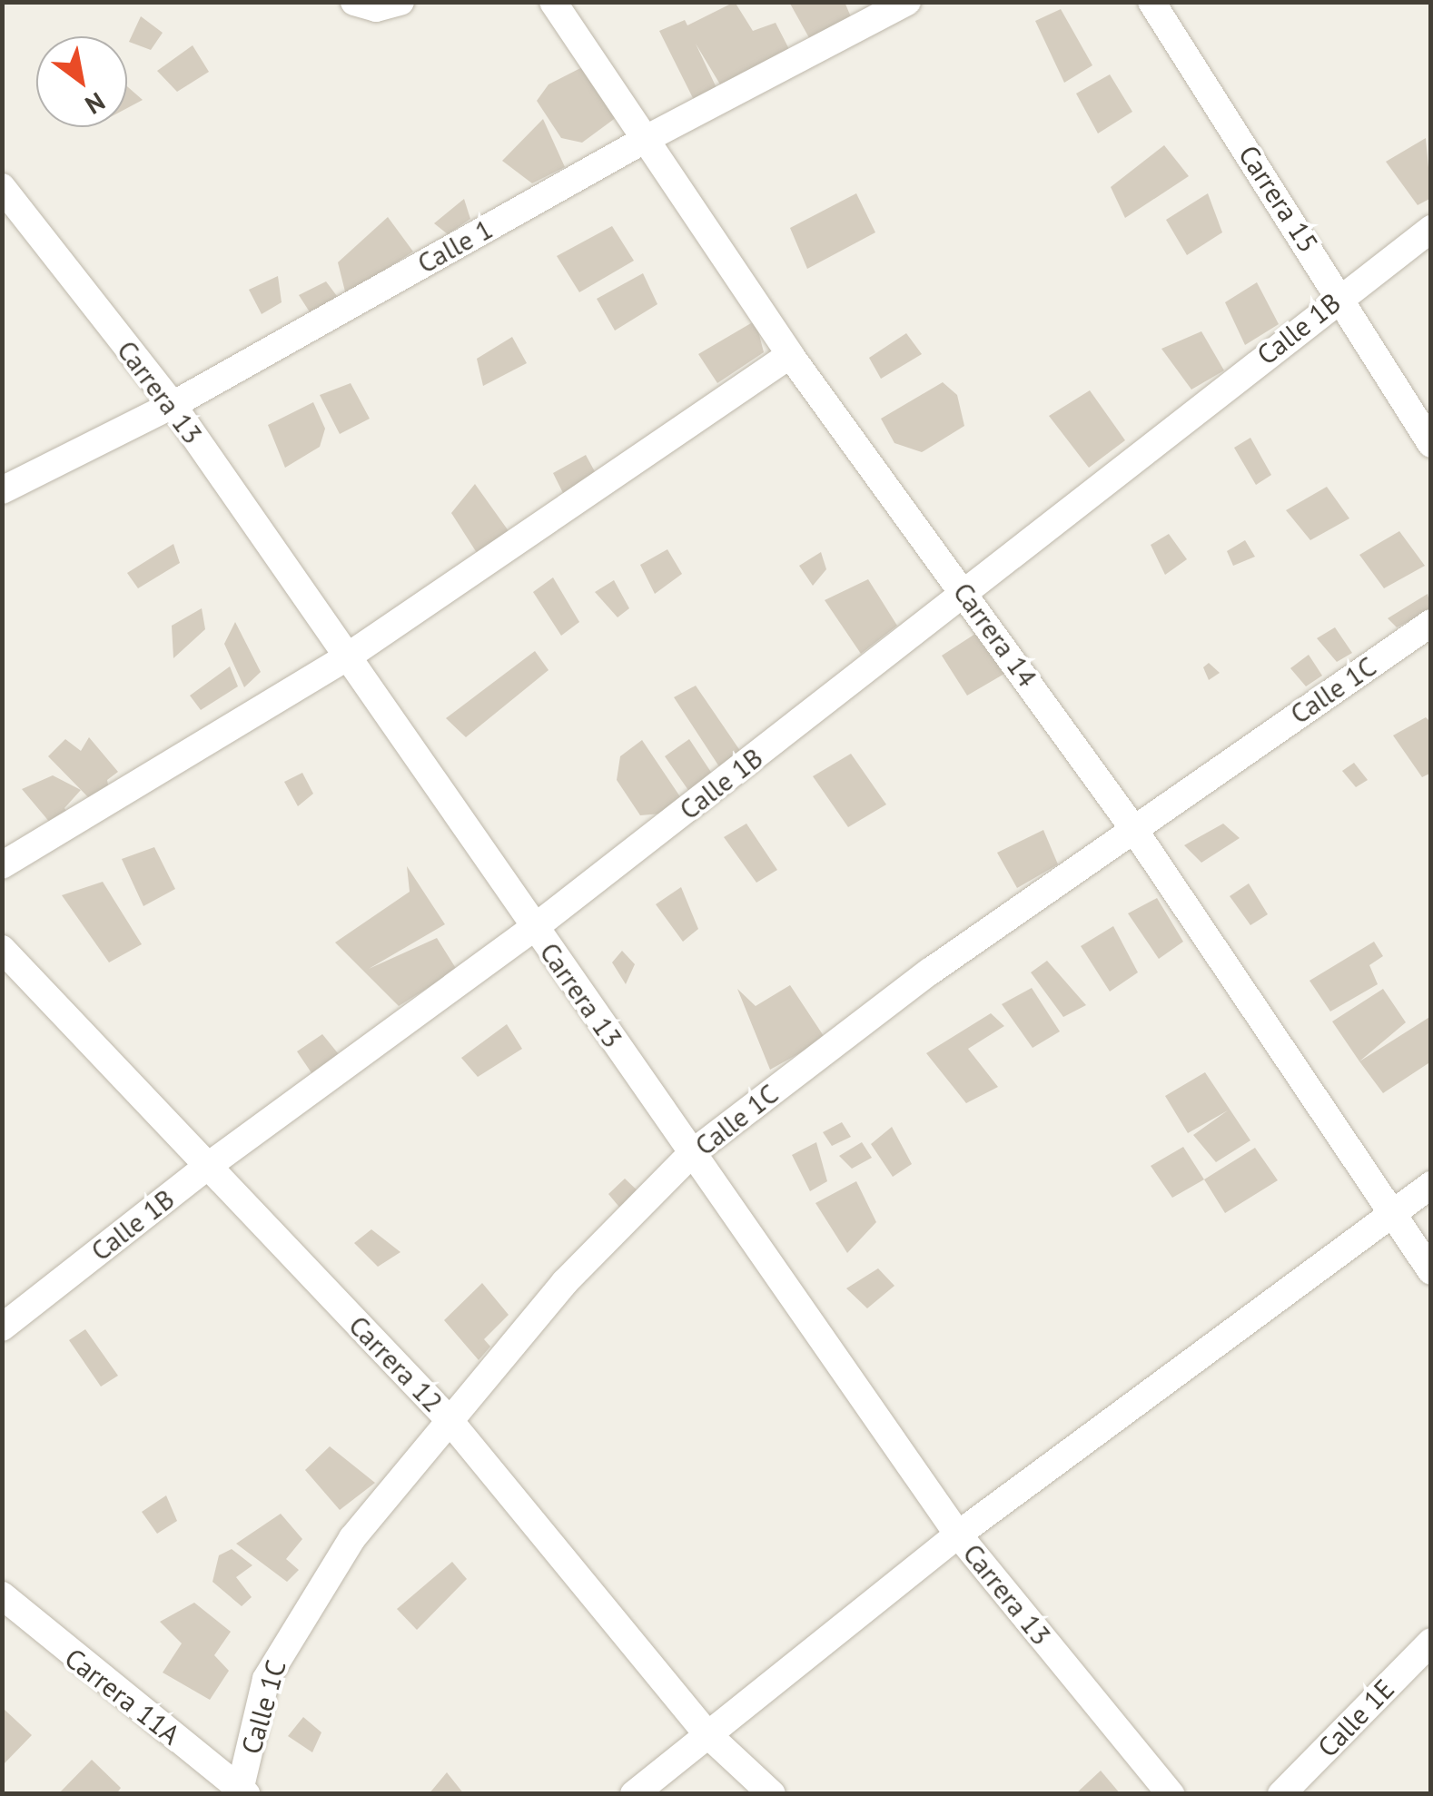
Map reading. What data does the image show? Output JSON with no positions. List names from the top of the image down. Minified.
{"streets":{"street":["Carrera 15","Calle 1","Calle 1B","Carrera 13","Carrera 14","Calle 1C","Carrera 12","Carrera 11A","Calle 1E"]},"crossings":[["Carrera 15","Calle 1B"],["Calle 1","Carrera 13"],["Calle 1","Carrera 14"],["Calle 1B","Carrera 13"],["Calle 1B","Carrera 14"],["Calle 1B","Carrera 12"],["Carrera 13","Calle 1C"],["Carrera 14","Calle 1C"],["Calle 1C","Carrera 12"],["Calle 1C","Carrera 11A"]],"north":"bottom right"}
